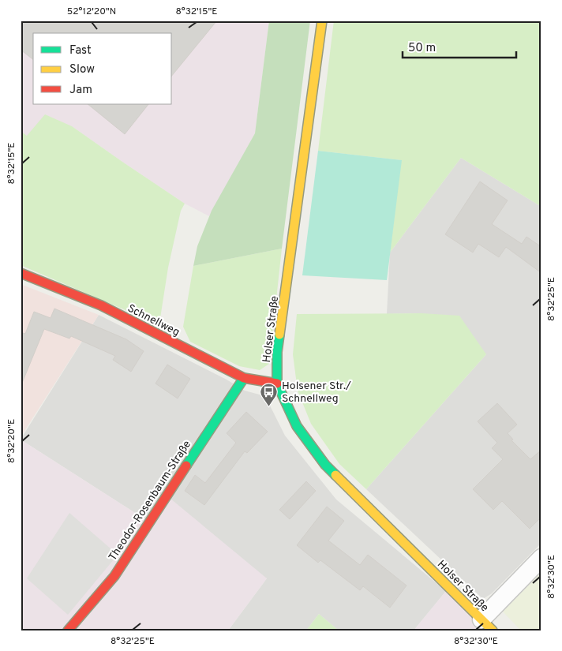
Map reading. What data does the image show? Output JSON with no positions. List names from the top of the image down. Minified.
{"streets":{"main road":["Schnellweg","Holser Straße","Theodor-Rosenbaum-Straße"]},"crossings":[["Schnellweg","Holser Straße"],["Schnellweg","Theodor-Rosenbaum-Straße"]],"places":{"bus stop":["Holsener Str./ Schnellweg"]},"legend":["Fast","Slow","Jam"],"scale_bar":"50 m","coordinates":["52°12'20\"N","8°32'15\"E","8°32'25\"E","8°32'20\"E","8°32'30\"E"]}
